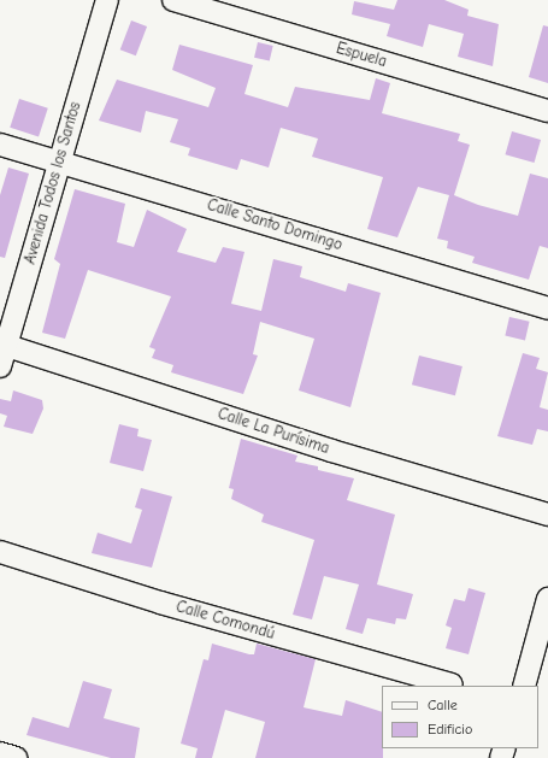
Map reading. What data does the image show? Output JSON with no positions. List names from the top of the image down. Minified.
{"streets":{"street":["Espuela","Avenida Todos los Santos","Calle Santo Domingo","Calle La Purísima","Calle Comondú"]},"crossings":[["Avenida Todos los Santos","Calle Santo Domingo"],["Avenida Todos los Santos","Calle La Purísima"]],"legend":["Calle","Edificio"]}
